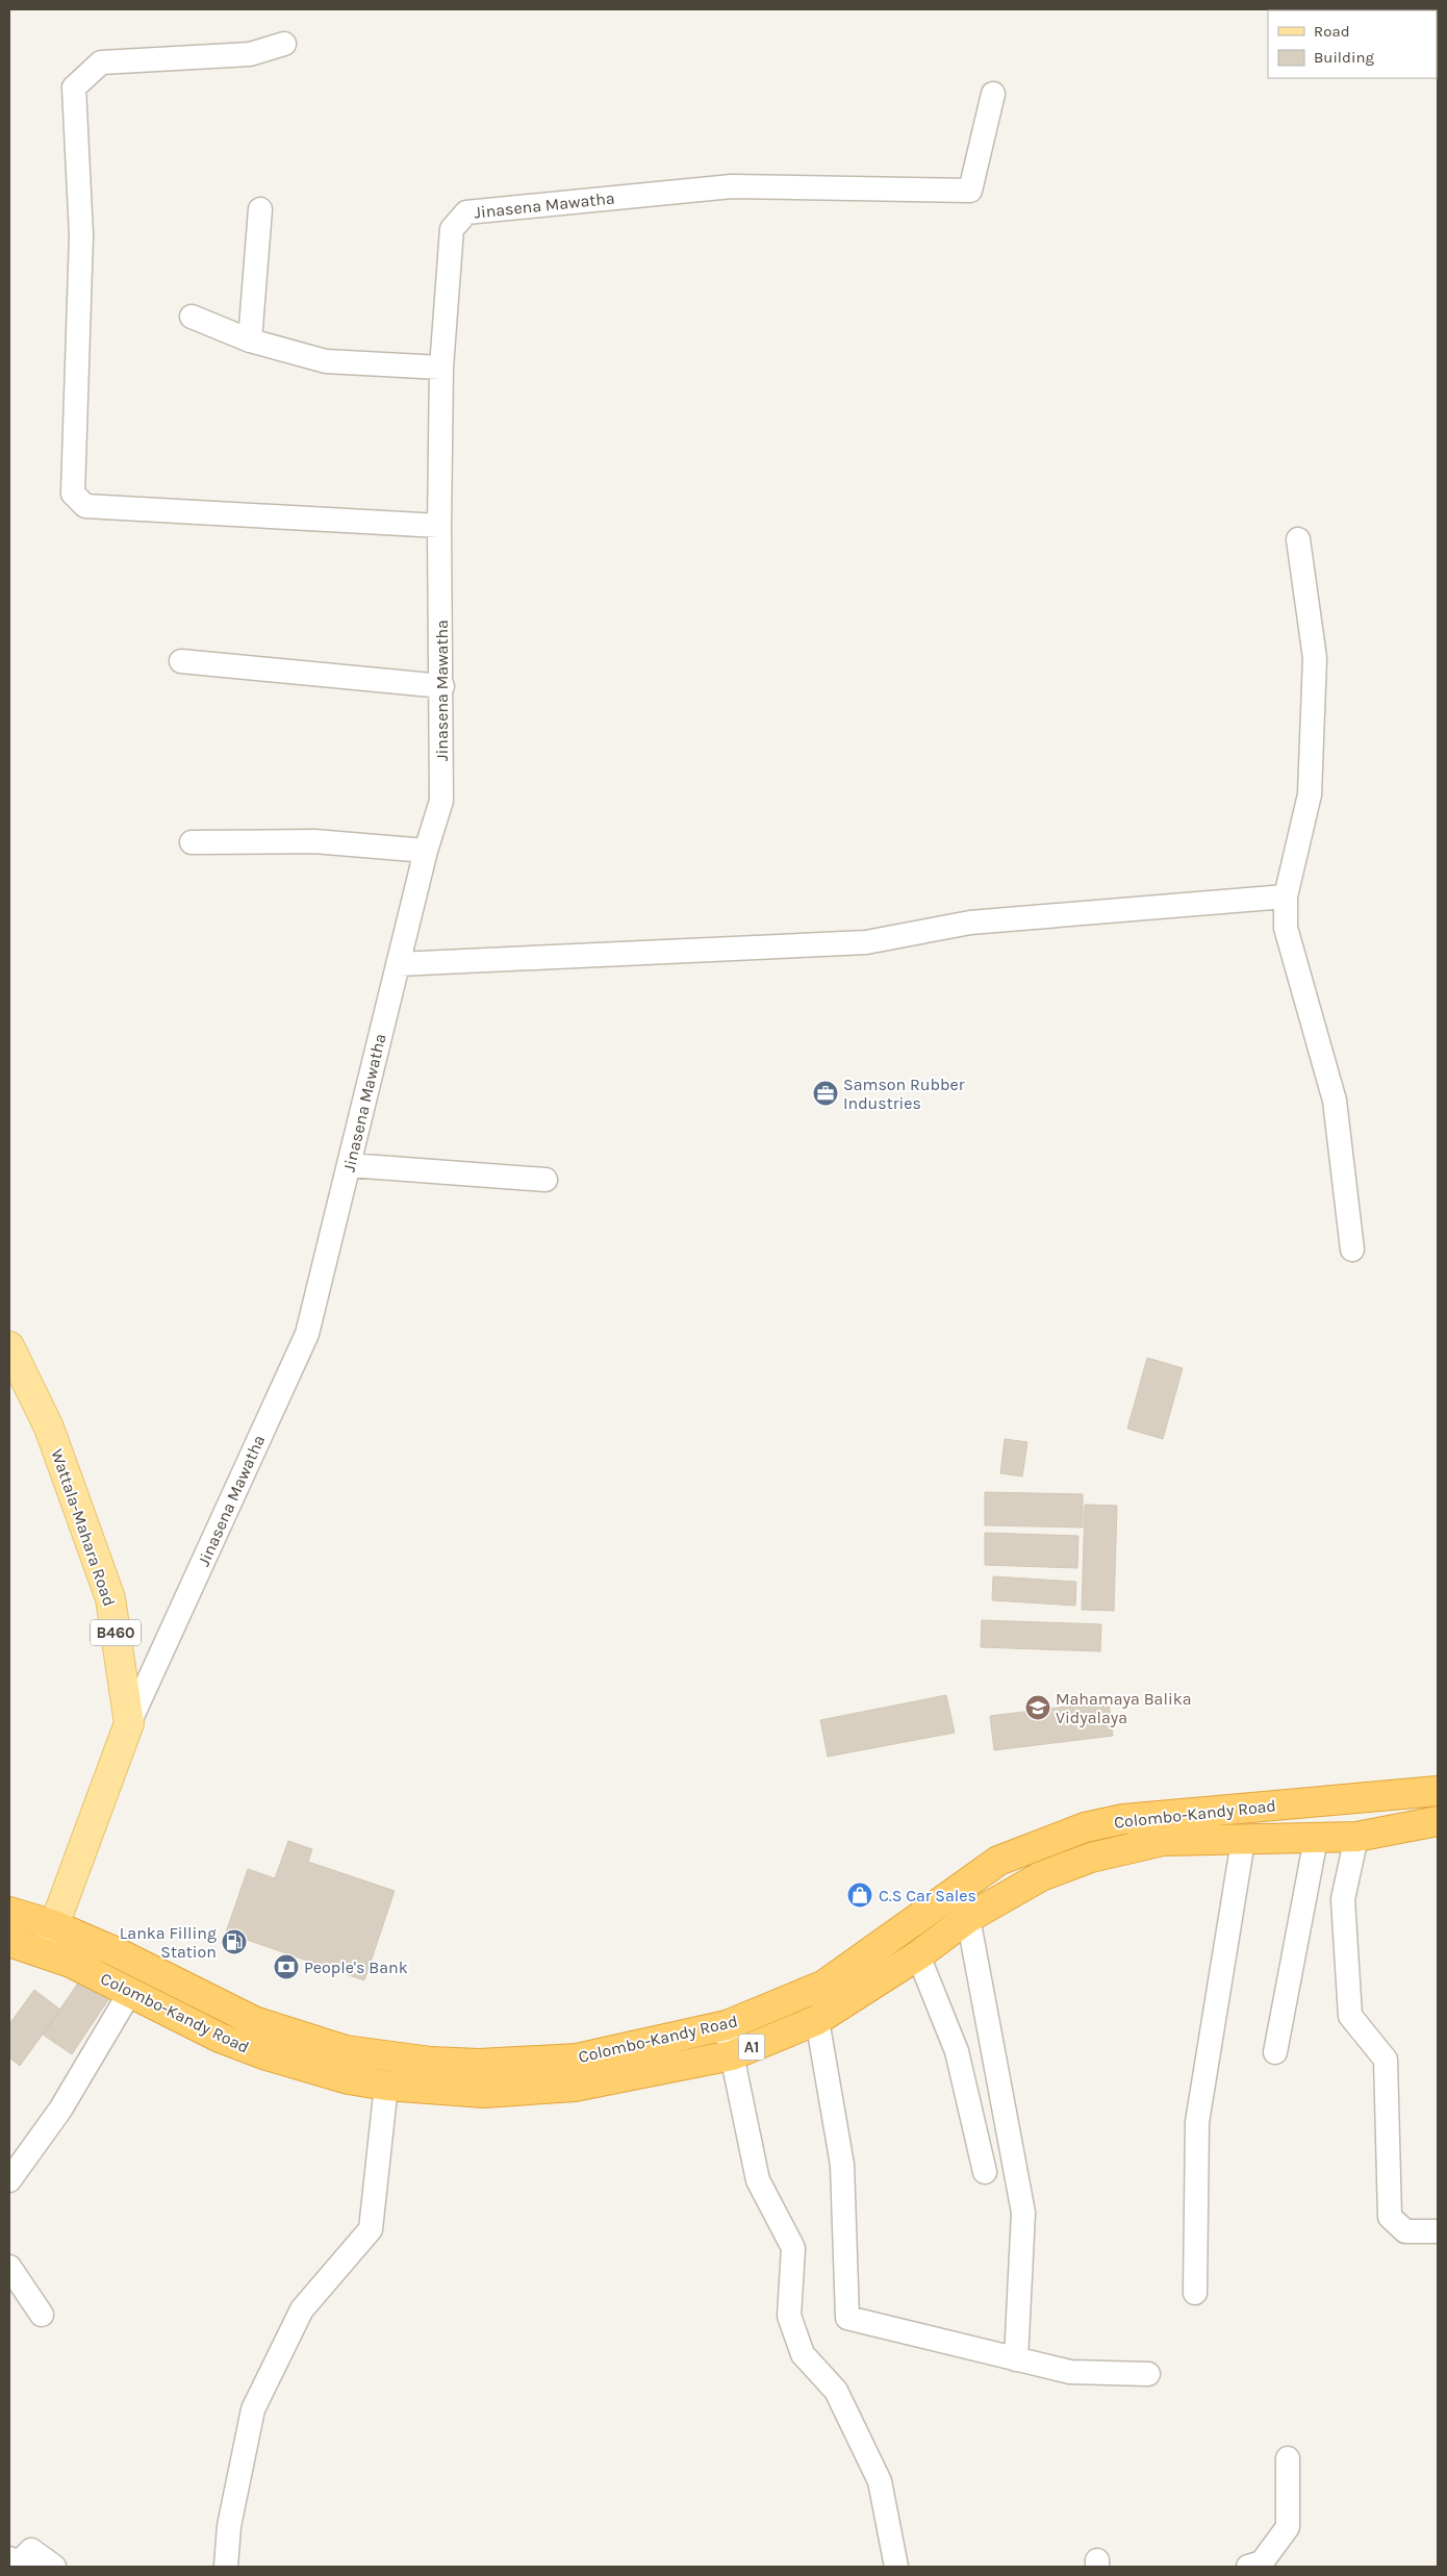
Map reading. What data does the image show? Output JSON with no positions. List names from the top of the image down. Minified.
{"streets":{"highway":["Colombo-Kandy Road","A1"],"main road":["Wattala-Mahara Road","B460"],"street":["Jinasena Mawatha"]},"crossings":[["Jinasena Mawatha","Wattala-Mahara Road"],["Wattala-Mahara Road","Colombo-Kandy Road"]],"places":{"office":["Samson Rubber Industries"],"school or university":["Mahamaya Balika Vidyalaya"],"shop":["C.S Car Sales"],"fuel station":["Lanka Filling Station"],"bank":["People's Bank"]},"legend":["Road","Building"]}
